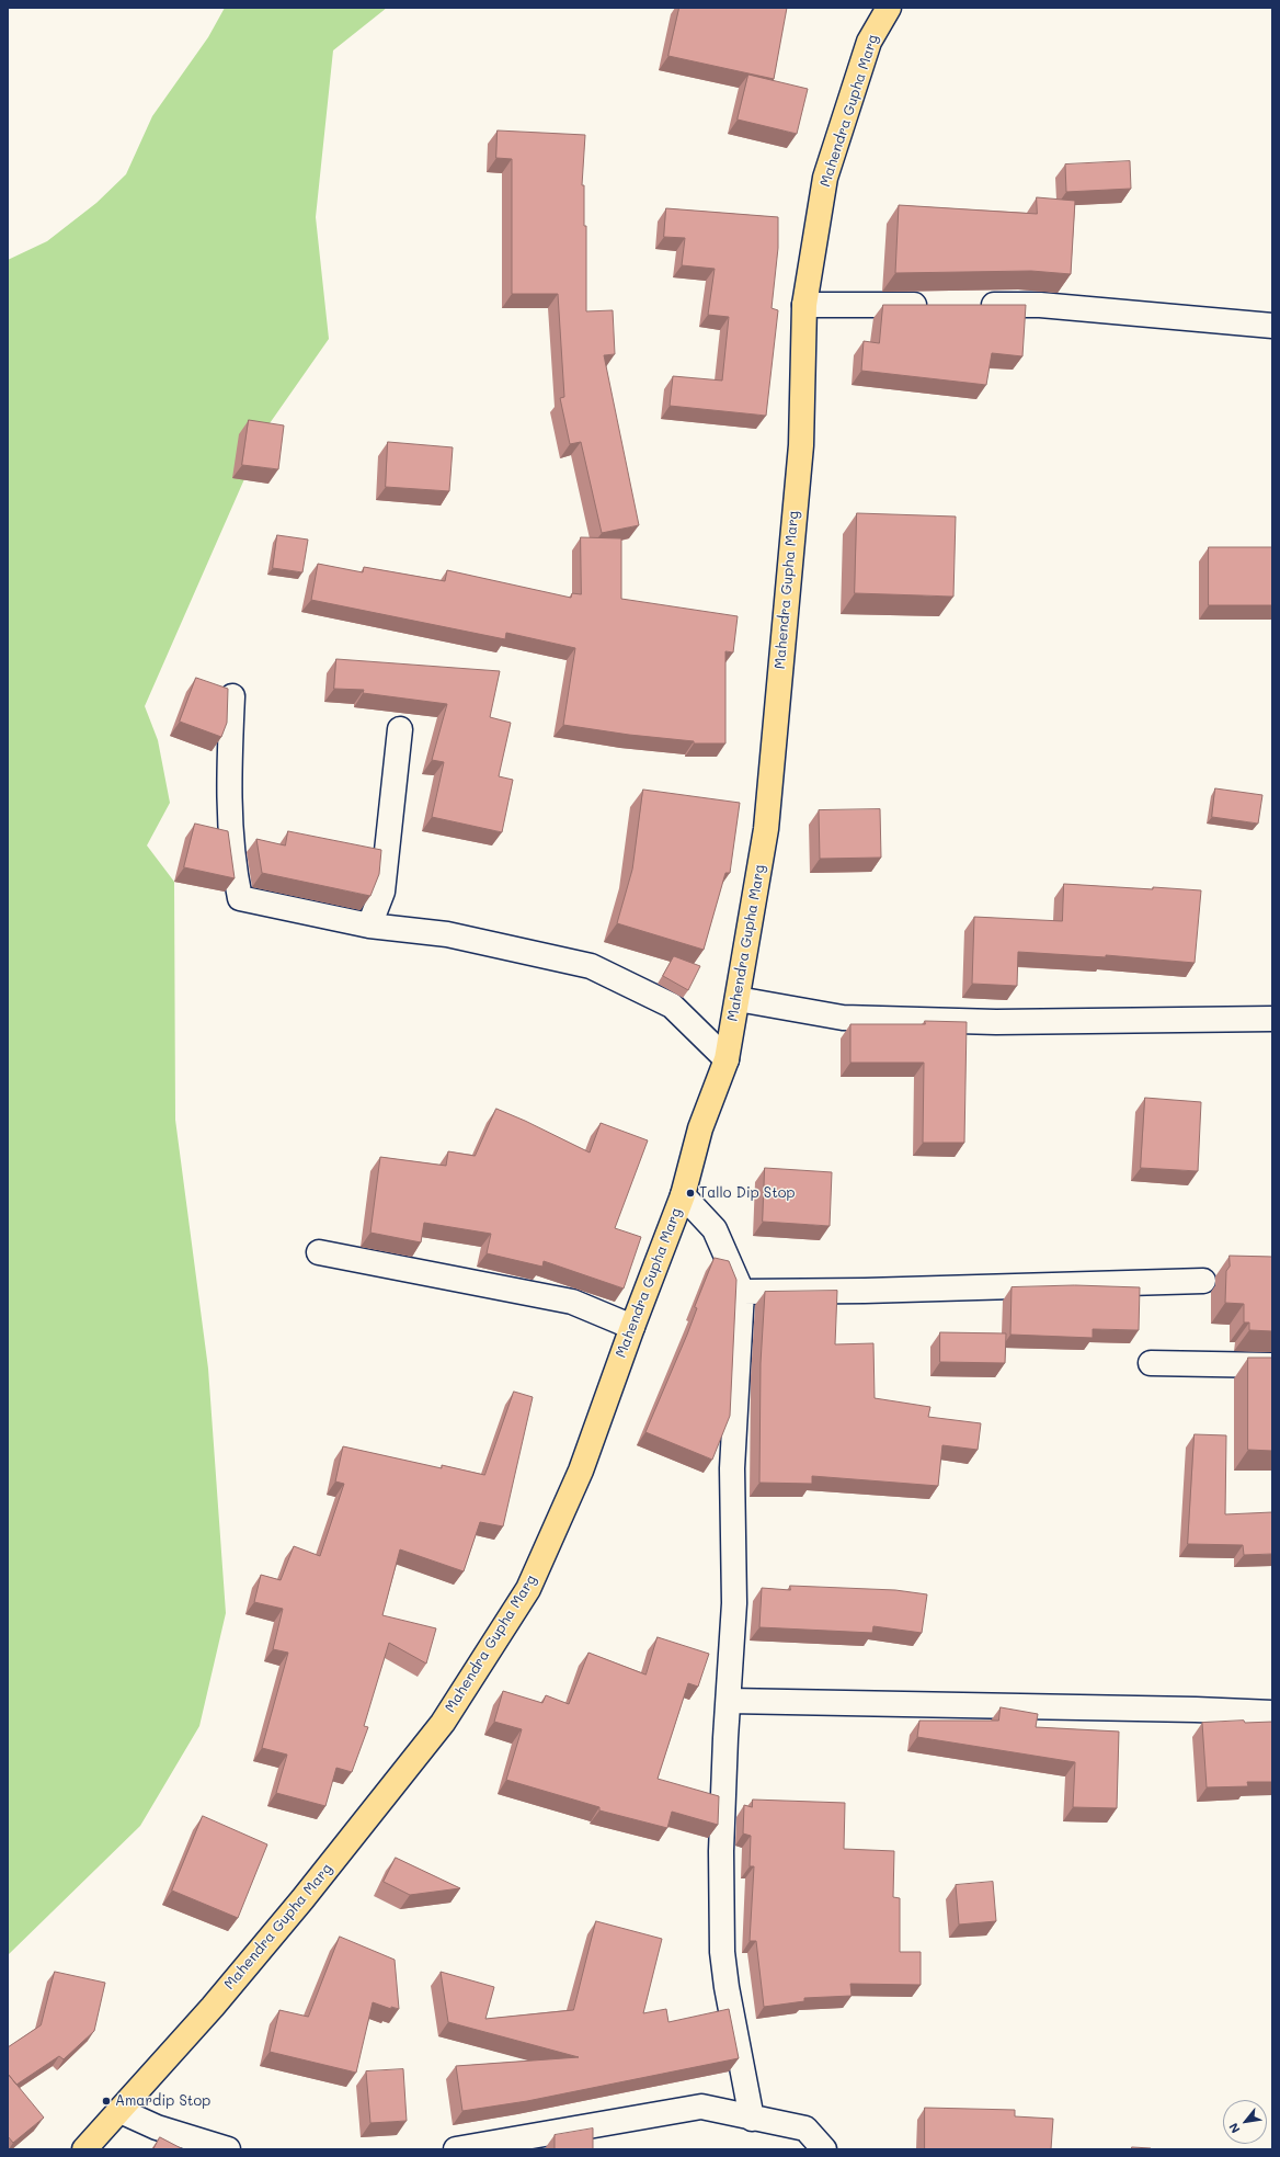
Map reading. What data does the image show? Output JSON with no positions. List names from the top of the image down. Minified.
{"streets":{"main road":["Mahendra Gupha Marg"]},"places":["Tallo Dip Stop","Amardip Stop"],"north":"bottom left"}
